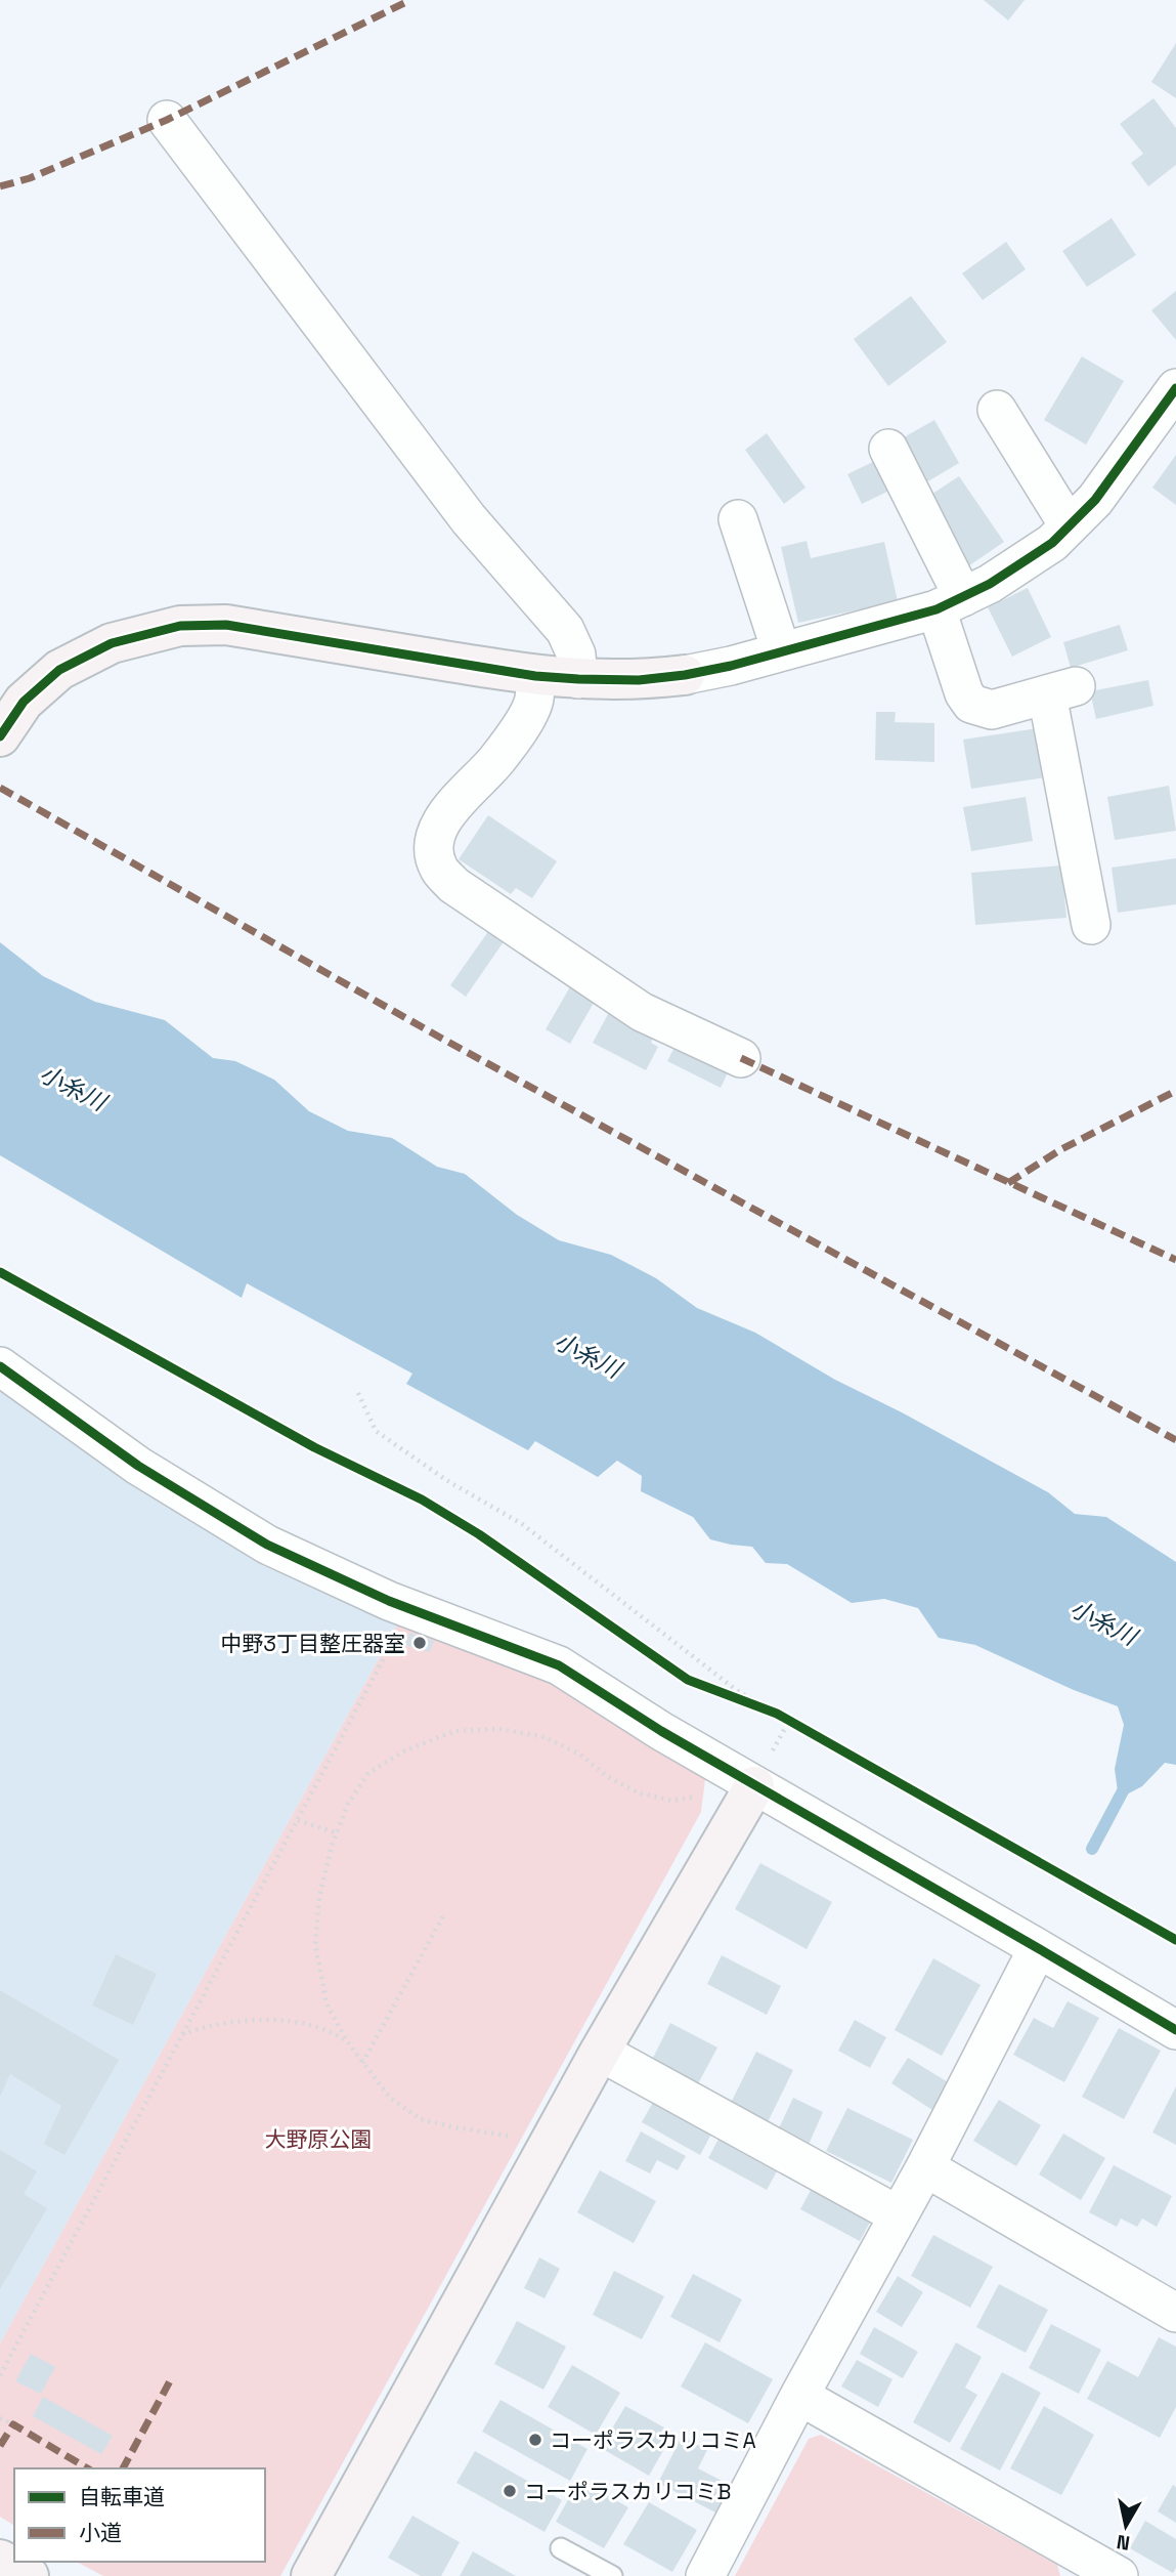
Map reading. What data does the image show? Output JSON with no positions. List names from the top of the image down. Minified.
{"water":["小糸川"],"parks":["大野原公園"],"places":["中野3丁目整圧器室","コーポラスカリコミA","コーポラスカリコミB"],"legend":["自転車道","小道"],"north":"bottom"}
